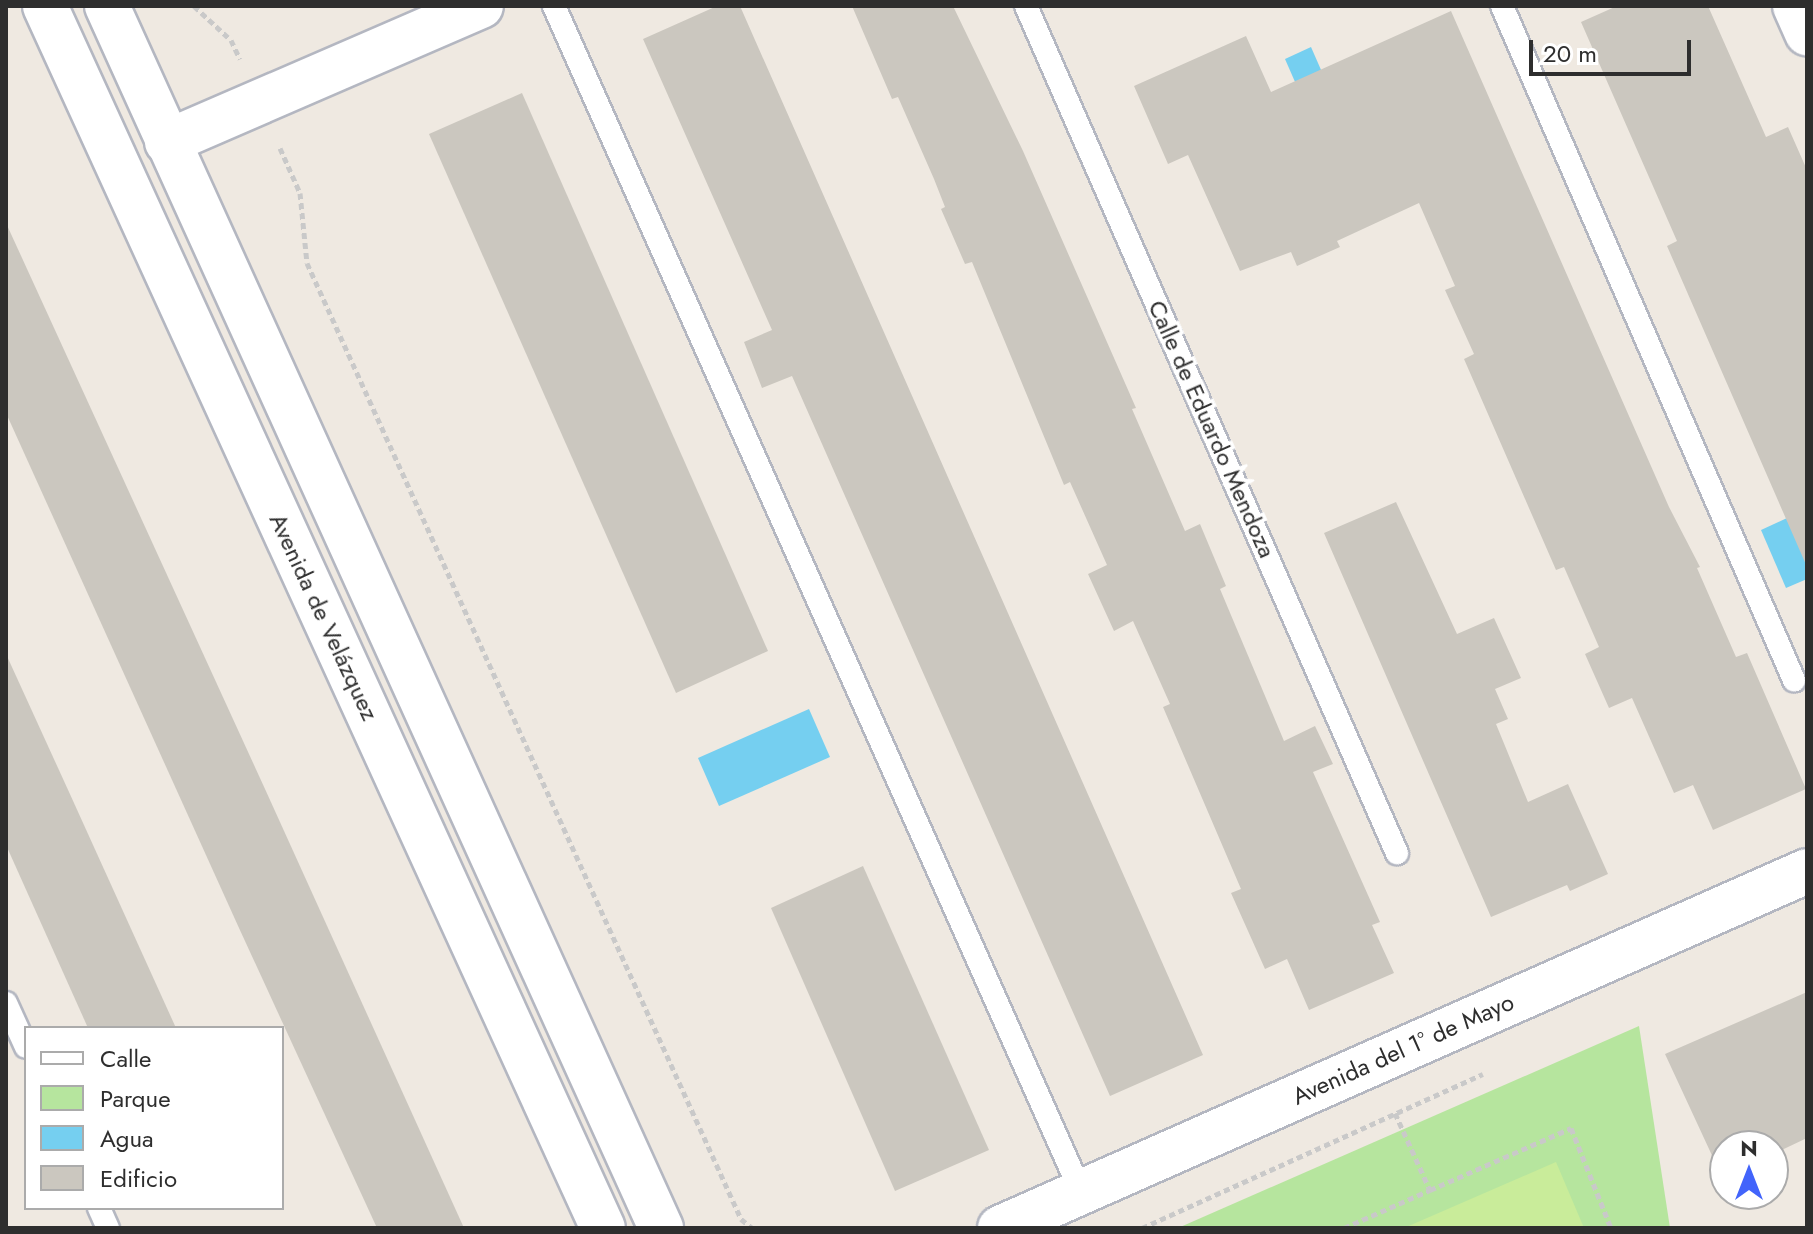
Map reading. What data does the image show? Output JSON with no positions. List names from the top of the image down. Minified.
{"streets":{"street":["Avenida de Velázquez","Avenida del 1º de Mayo"],"lane":["Calle de Eduardo Mendoza"]},"legend":["Calle","Parque","Agua","Edificio"],"scale_bar":"20 m","north":"top"}
